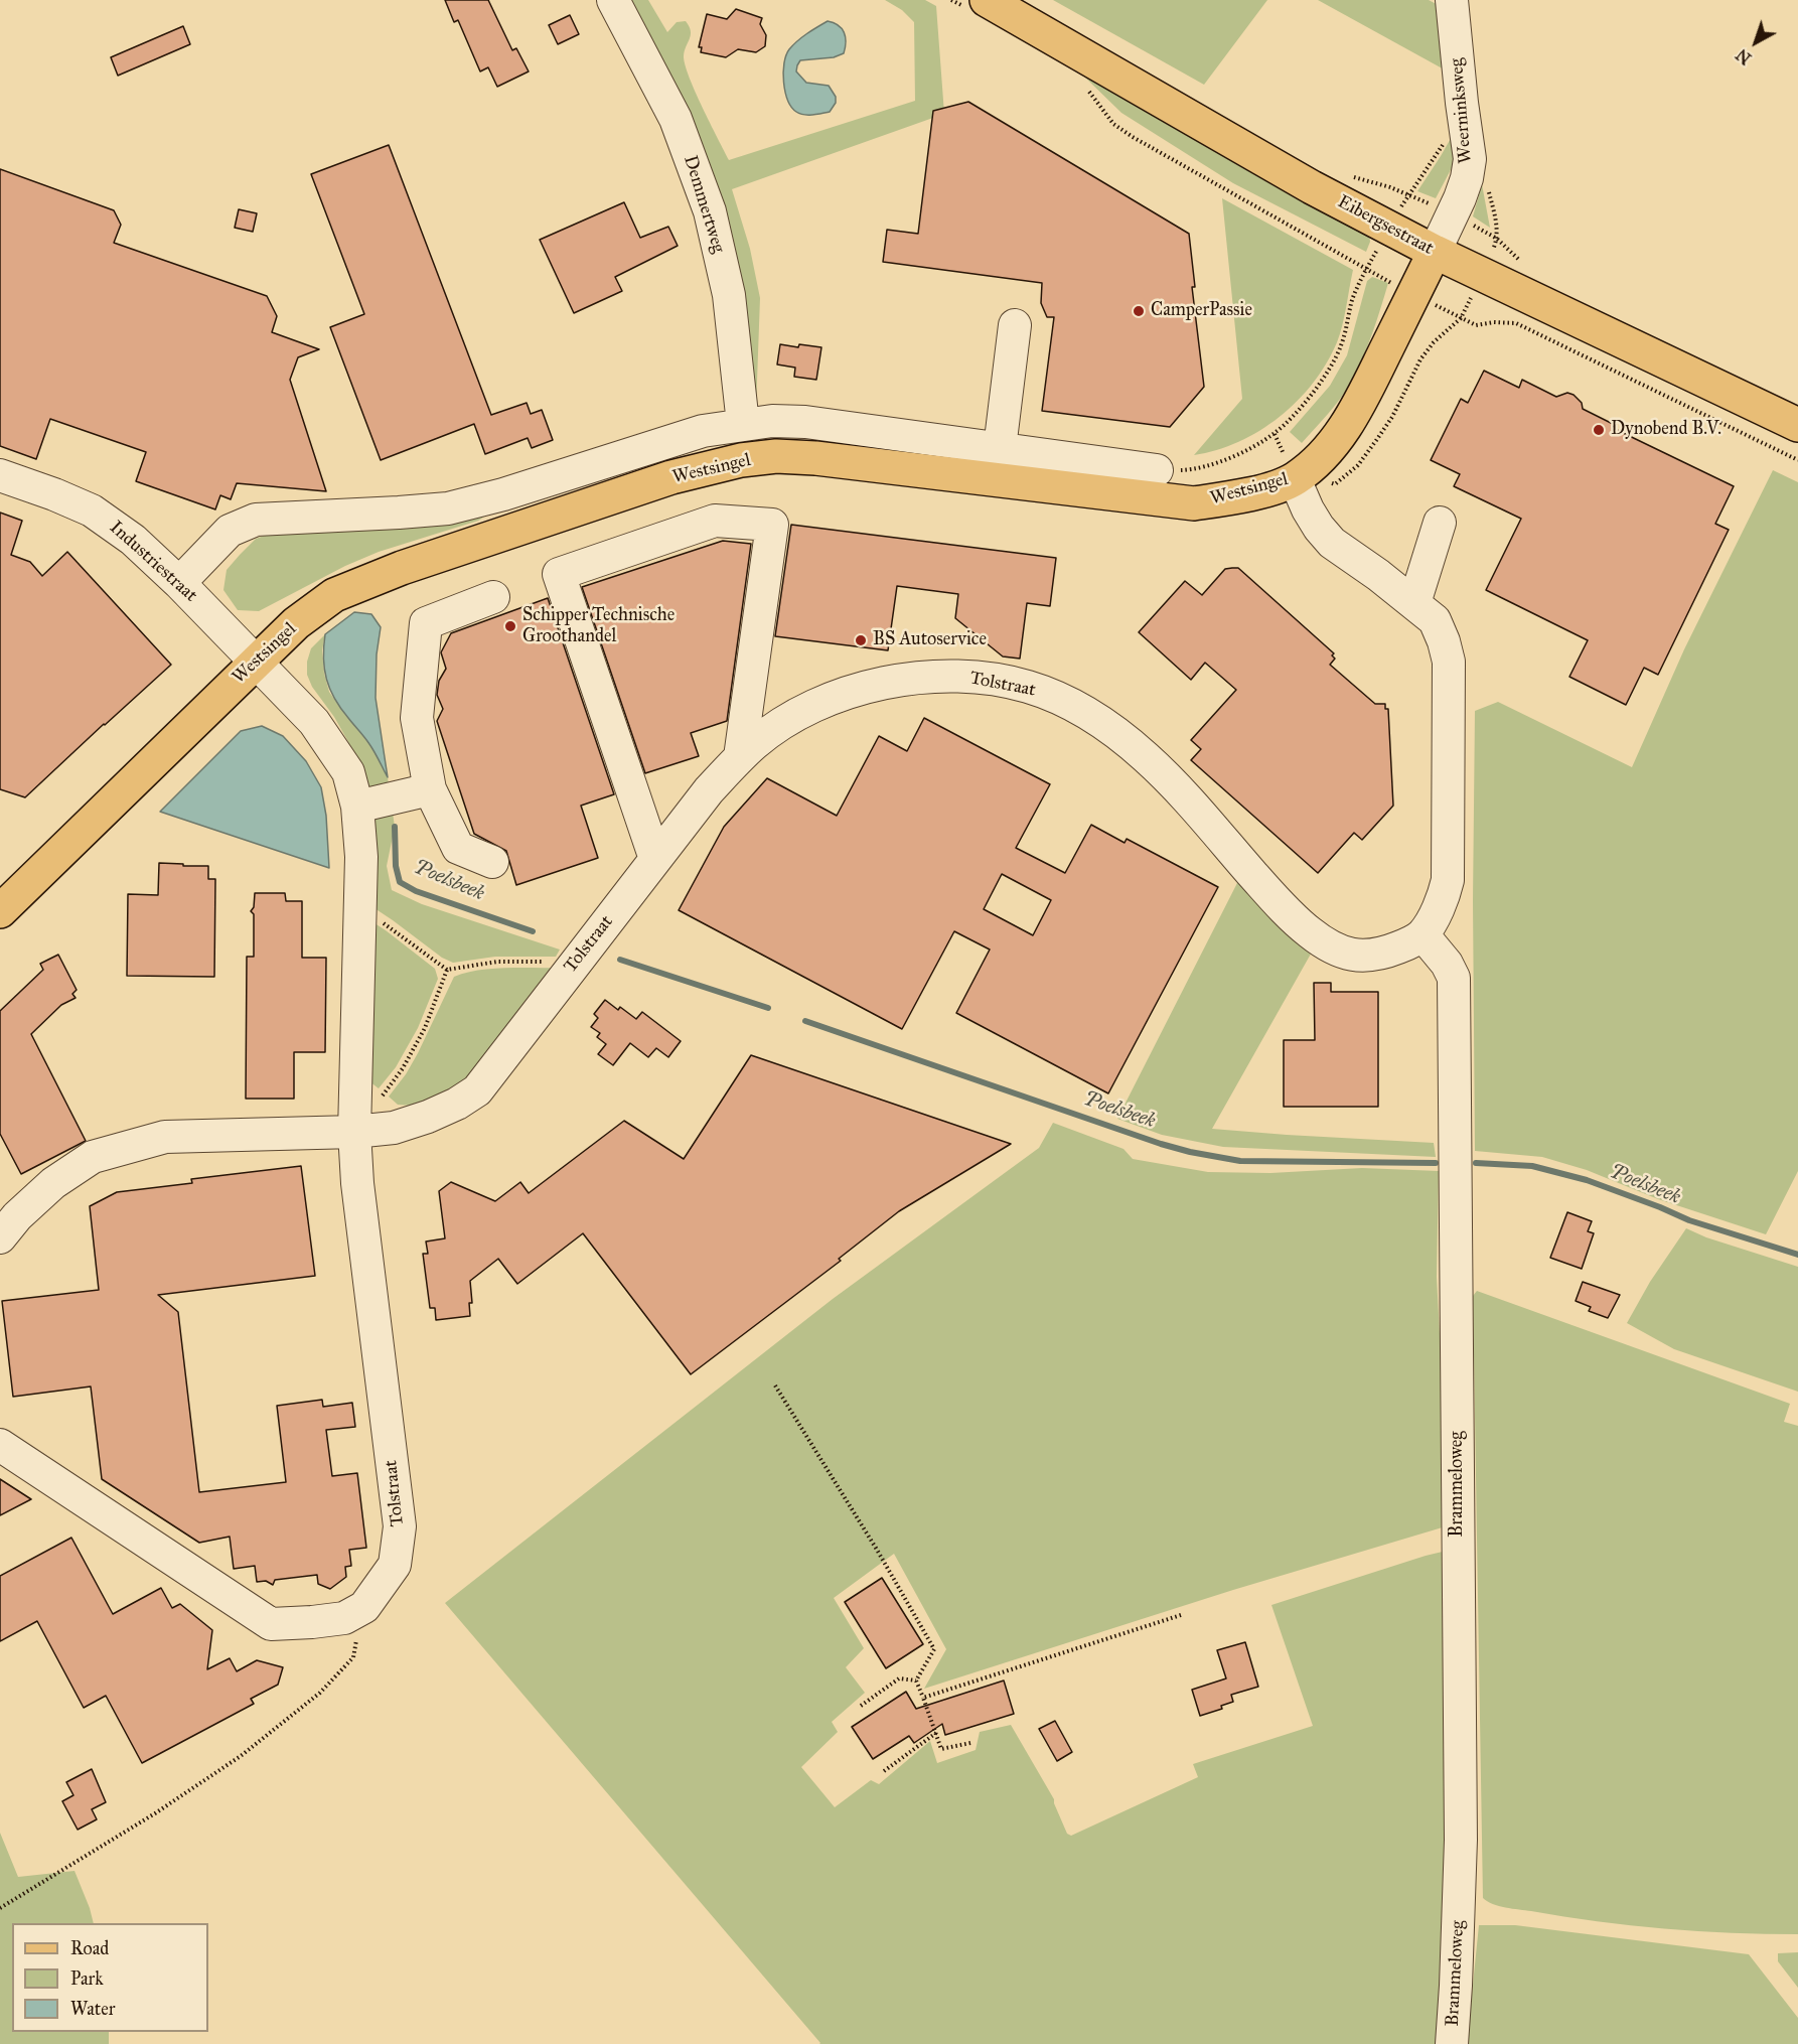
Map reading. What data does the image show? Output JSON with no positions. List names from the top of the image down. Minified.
{"streets":{"main road":["Eibergsestraat","Westsingel"],"street":["Weerninksweg","Demmertweg","Industriestraat","Tolstraat","Brammeloweg"]},"crossings":[["Weerninksweg","Eibergsestraat"],["Weerninksweg","Westsingel"],["Demmertweg","Westsingel"],["Eibergsestraat","Westsingel"],["Westsingel","Industriestraat"],["Westsingel","Tolstraat"],["Industriestraat","Tolstraat"],["Tolstraat","Brammeloweg"]],"water":["Poelsbeek"],"places":["CamperPassie","Dynobend B.V.","Schipper Technische Groothandel","BS Autoservice"],"legend":["Road","Park","Water"],"north":"bottom left"}
